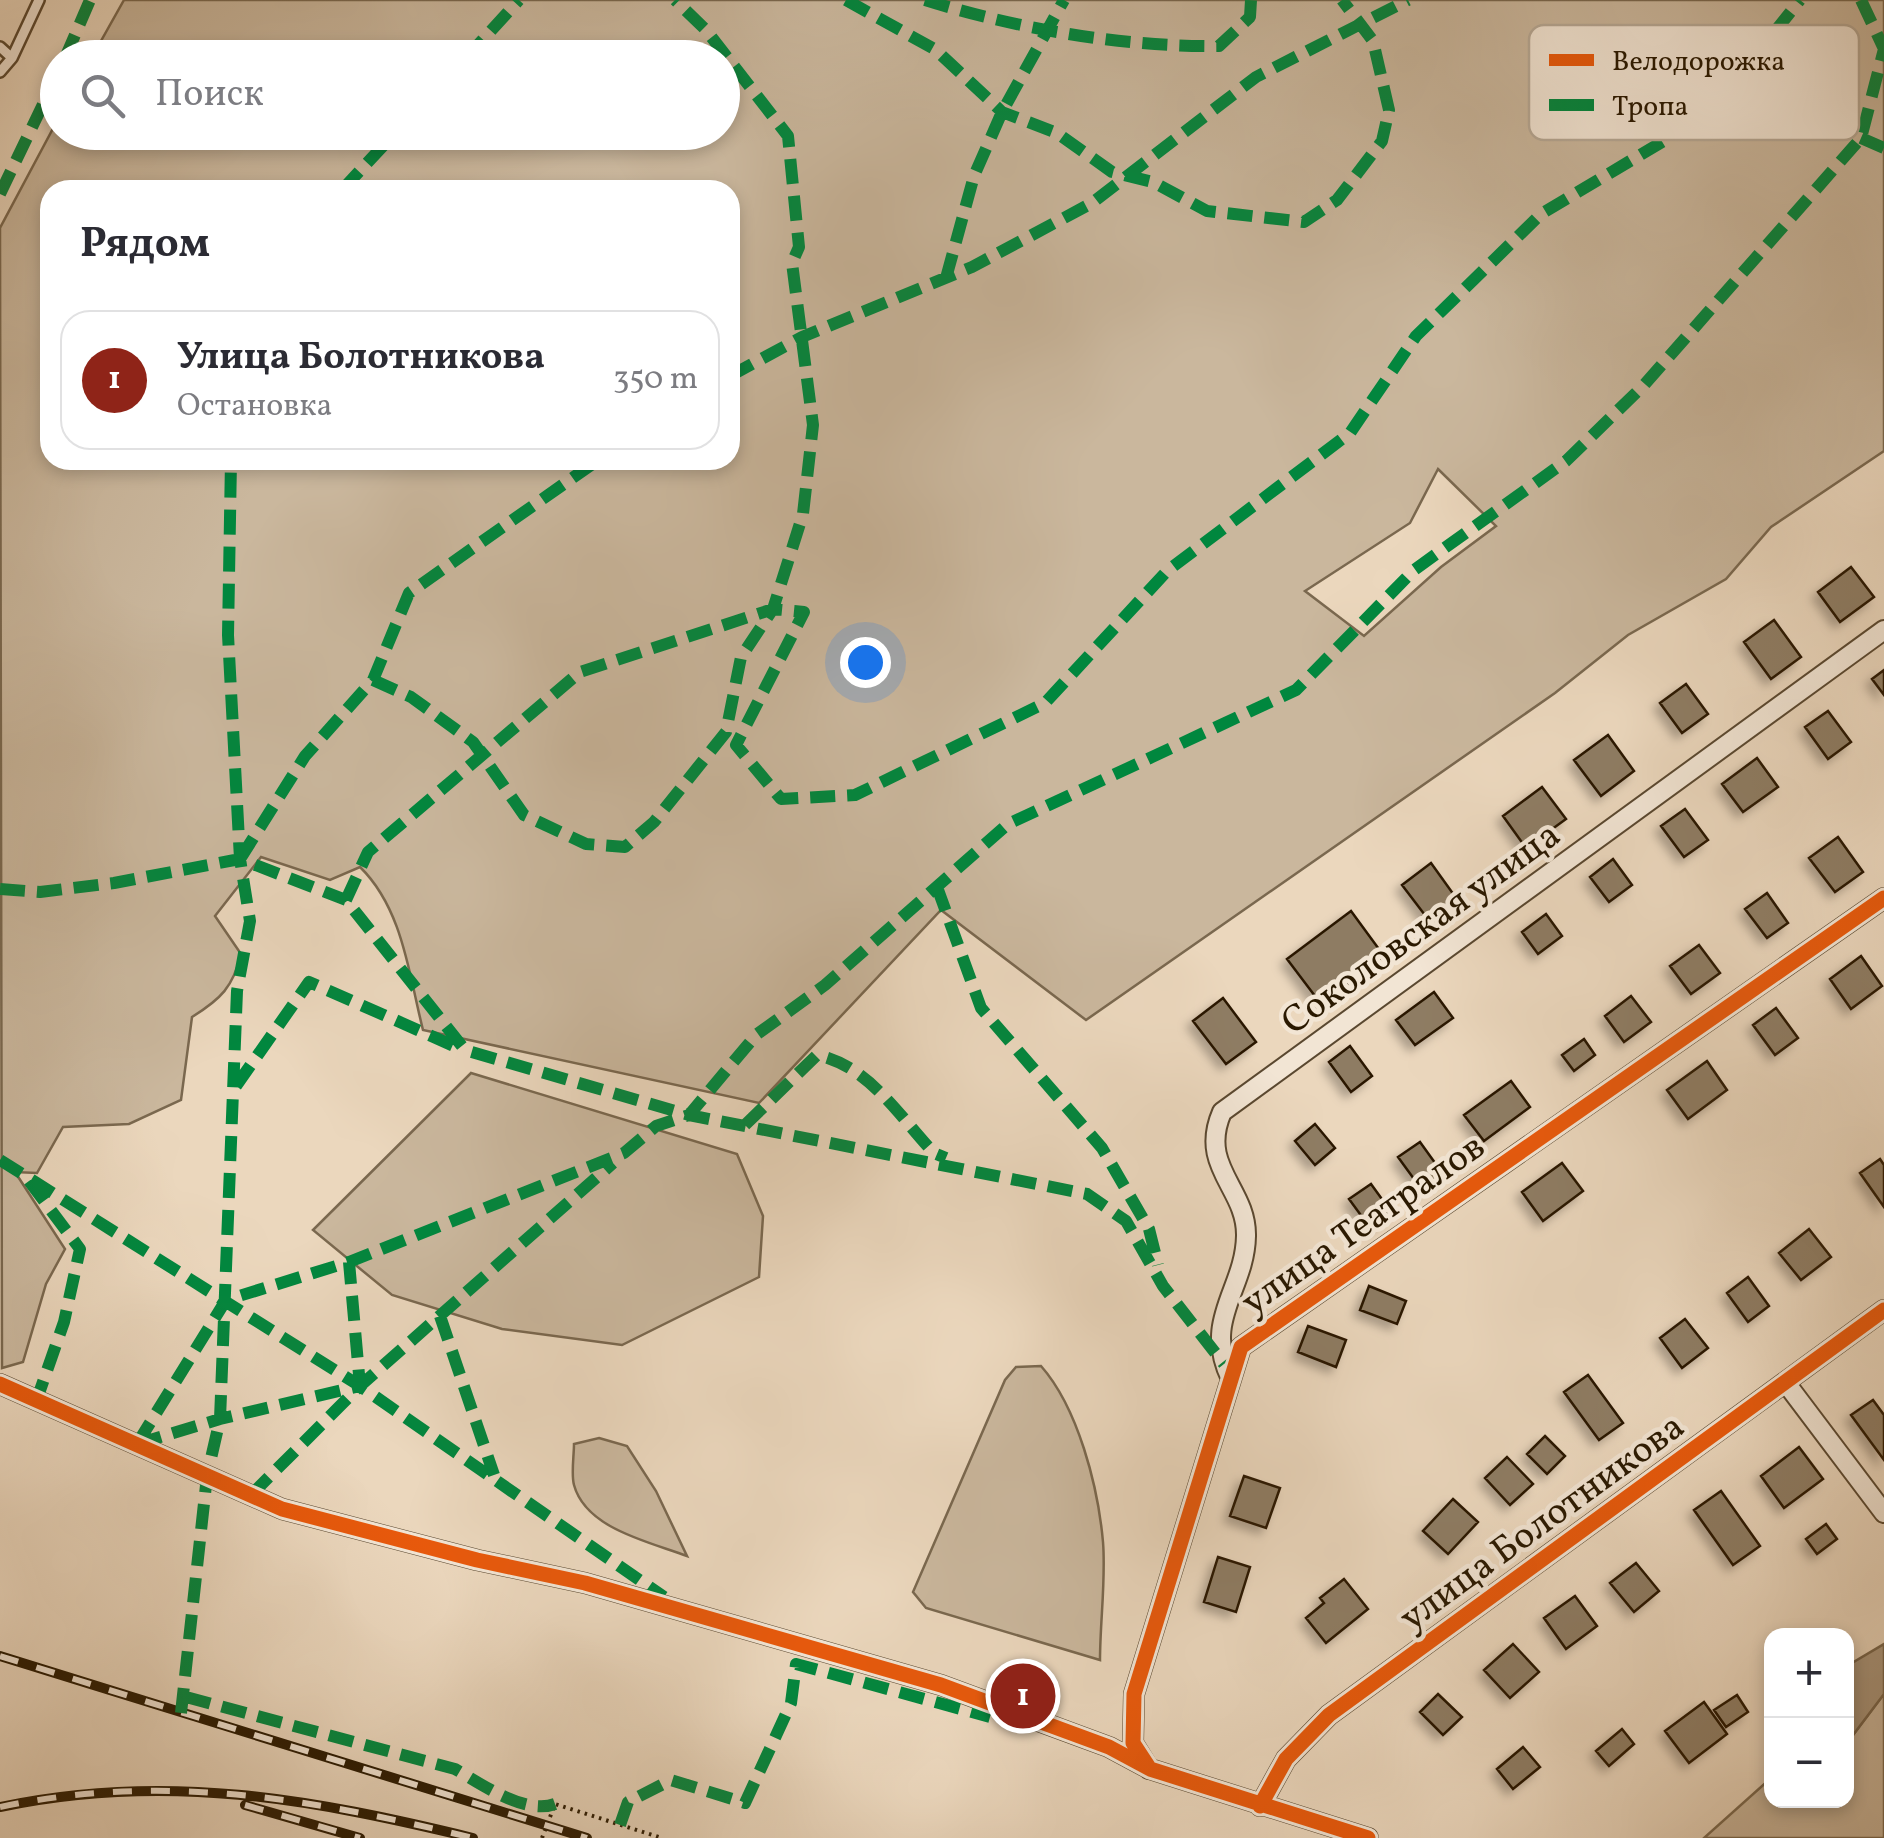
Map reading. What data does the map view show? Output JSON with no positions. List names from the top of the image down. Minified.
{"streets":{"street":["Соколовская улица","улица Театралов","улица Болотникова"]},"crossings":[["Соколовская улица","улица Театралов"]],"legend":["Велодорожка","Тропа"],"page":{"search":"Поиск","heading":"Рядом","list":[{"mark":"1","name":"Улица Болотникова","note":"Остановка","value":"350 m"}],"map_buttons":["+","−"],"pins":"1"}}
